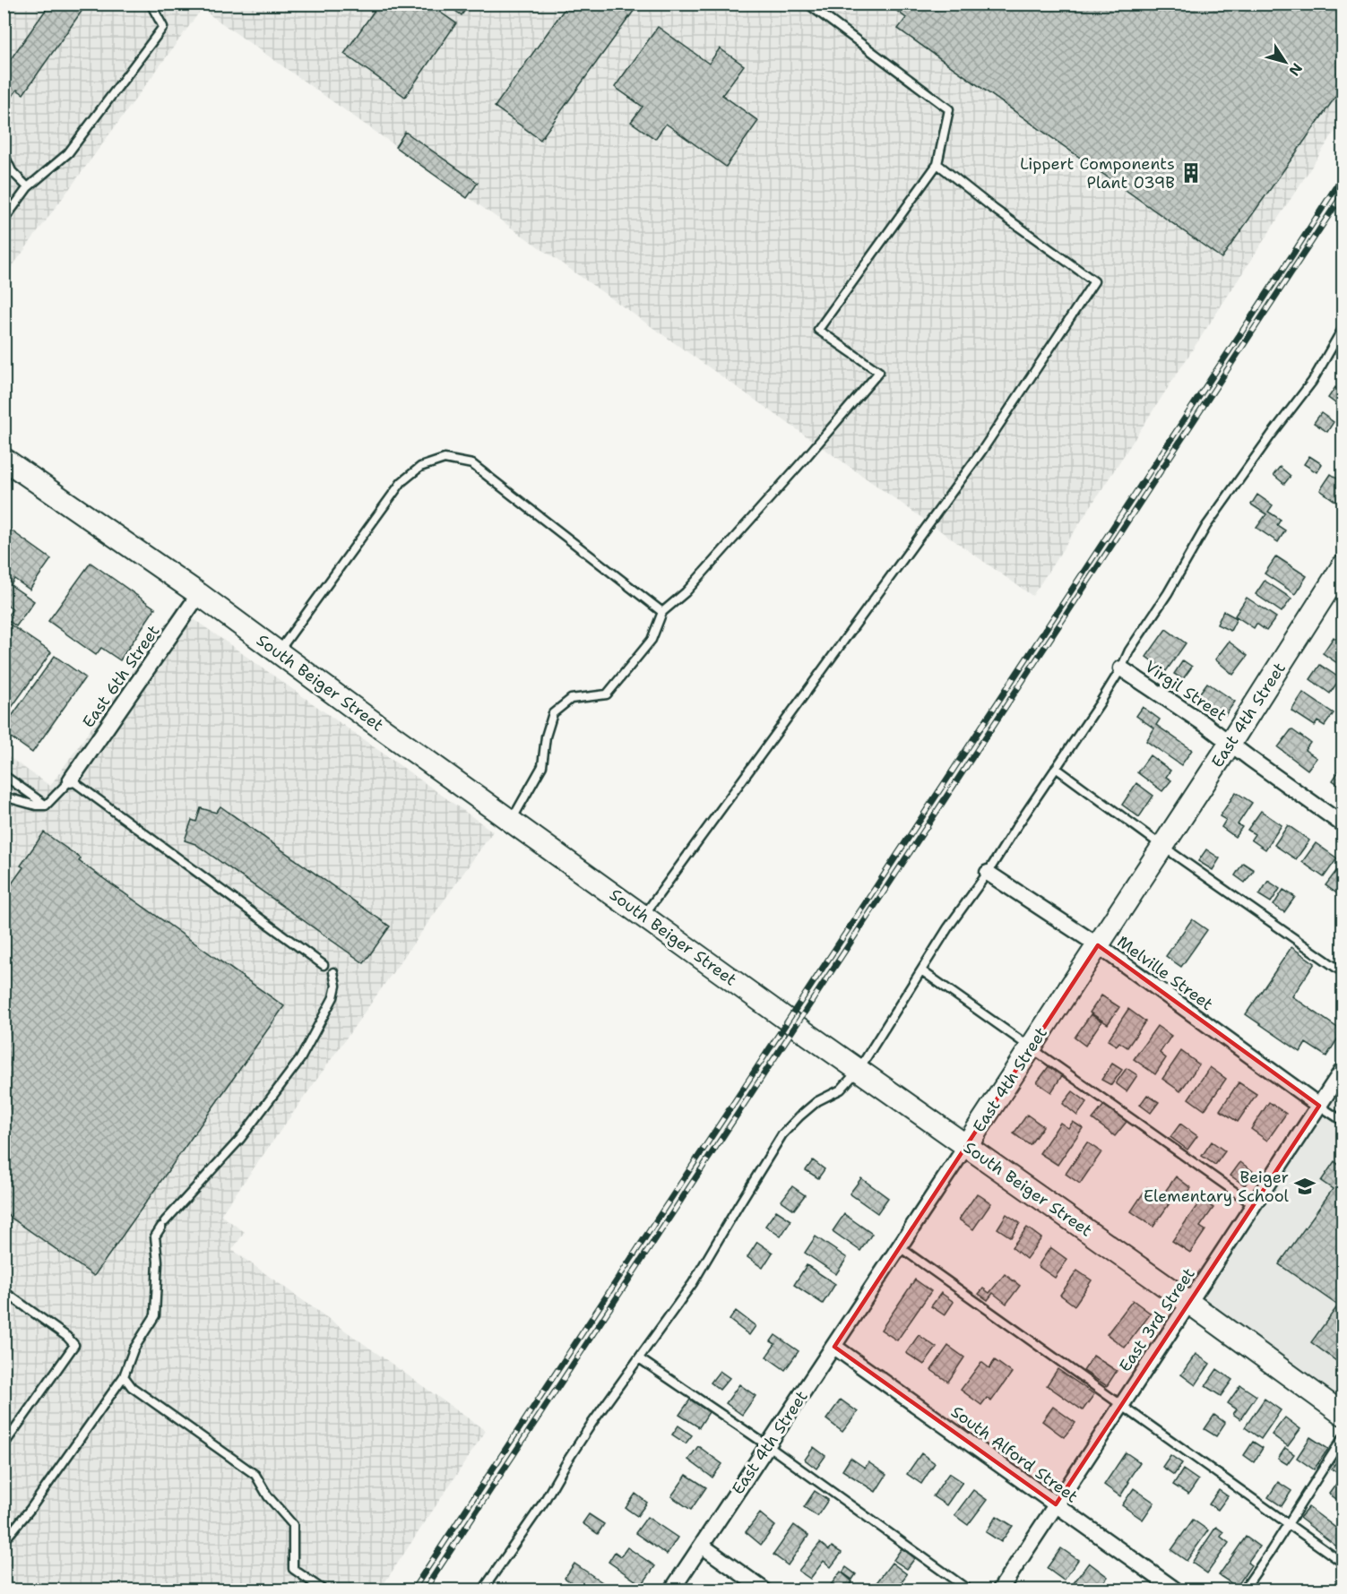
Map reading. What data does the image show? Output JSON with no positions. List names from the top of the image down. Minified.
{"streets":{"street":["East 6th Street","South Beiger Street","Virgil Street","East 4th Street","Melville Street","East 3rd Street","South Alford Street"]},"crossings":[["East 6th Street","South Beiger Street"],["South Beiger Street","East 4th Street"],["South Beiger Street","East 3rd Street"],["Virgil Street","East 4th Street"],["East 4th Street","Melville Street"],["East 4th Street","South Alford Street"],["Melville Street","East 3rd Street"],["East 3rd Street","South Alford Street"]],"places":{"building":["Lippert Components Plant 039B"],"school or university":["Beiger Elementary School"]},"north":"bottom right"}
